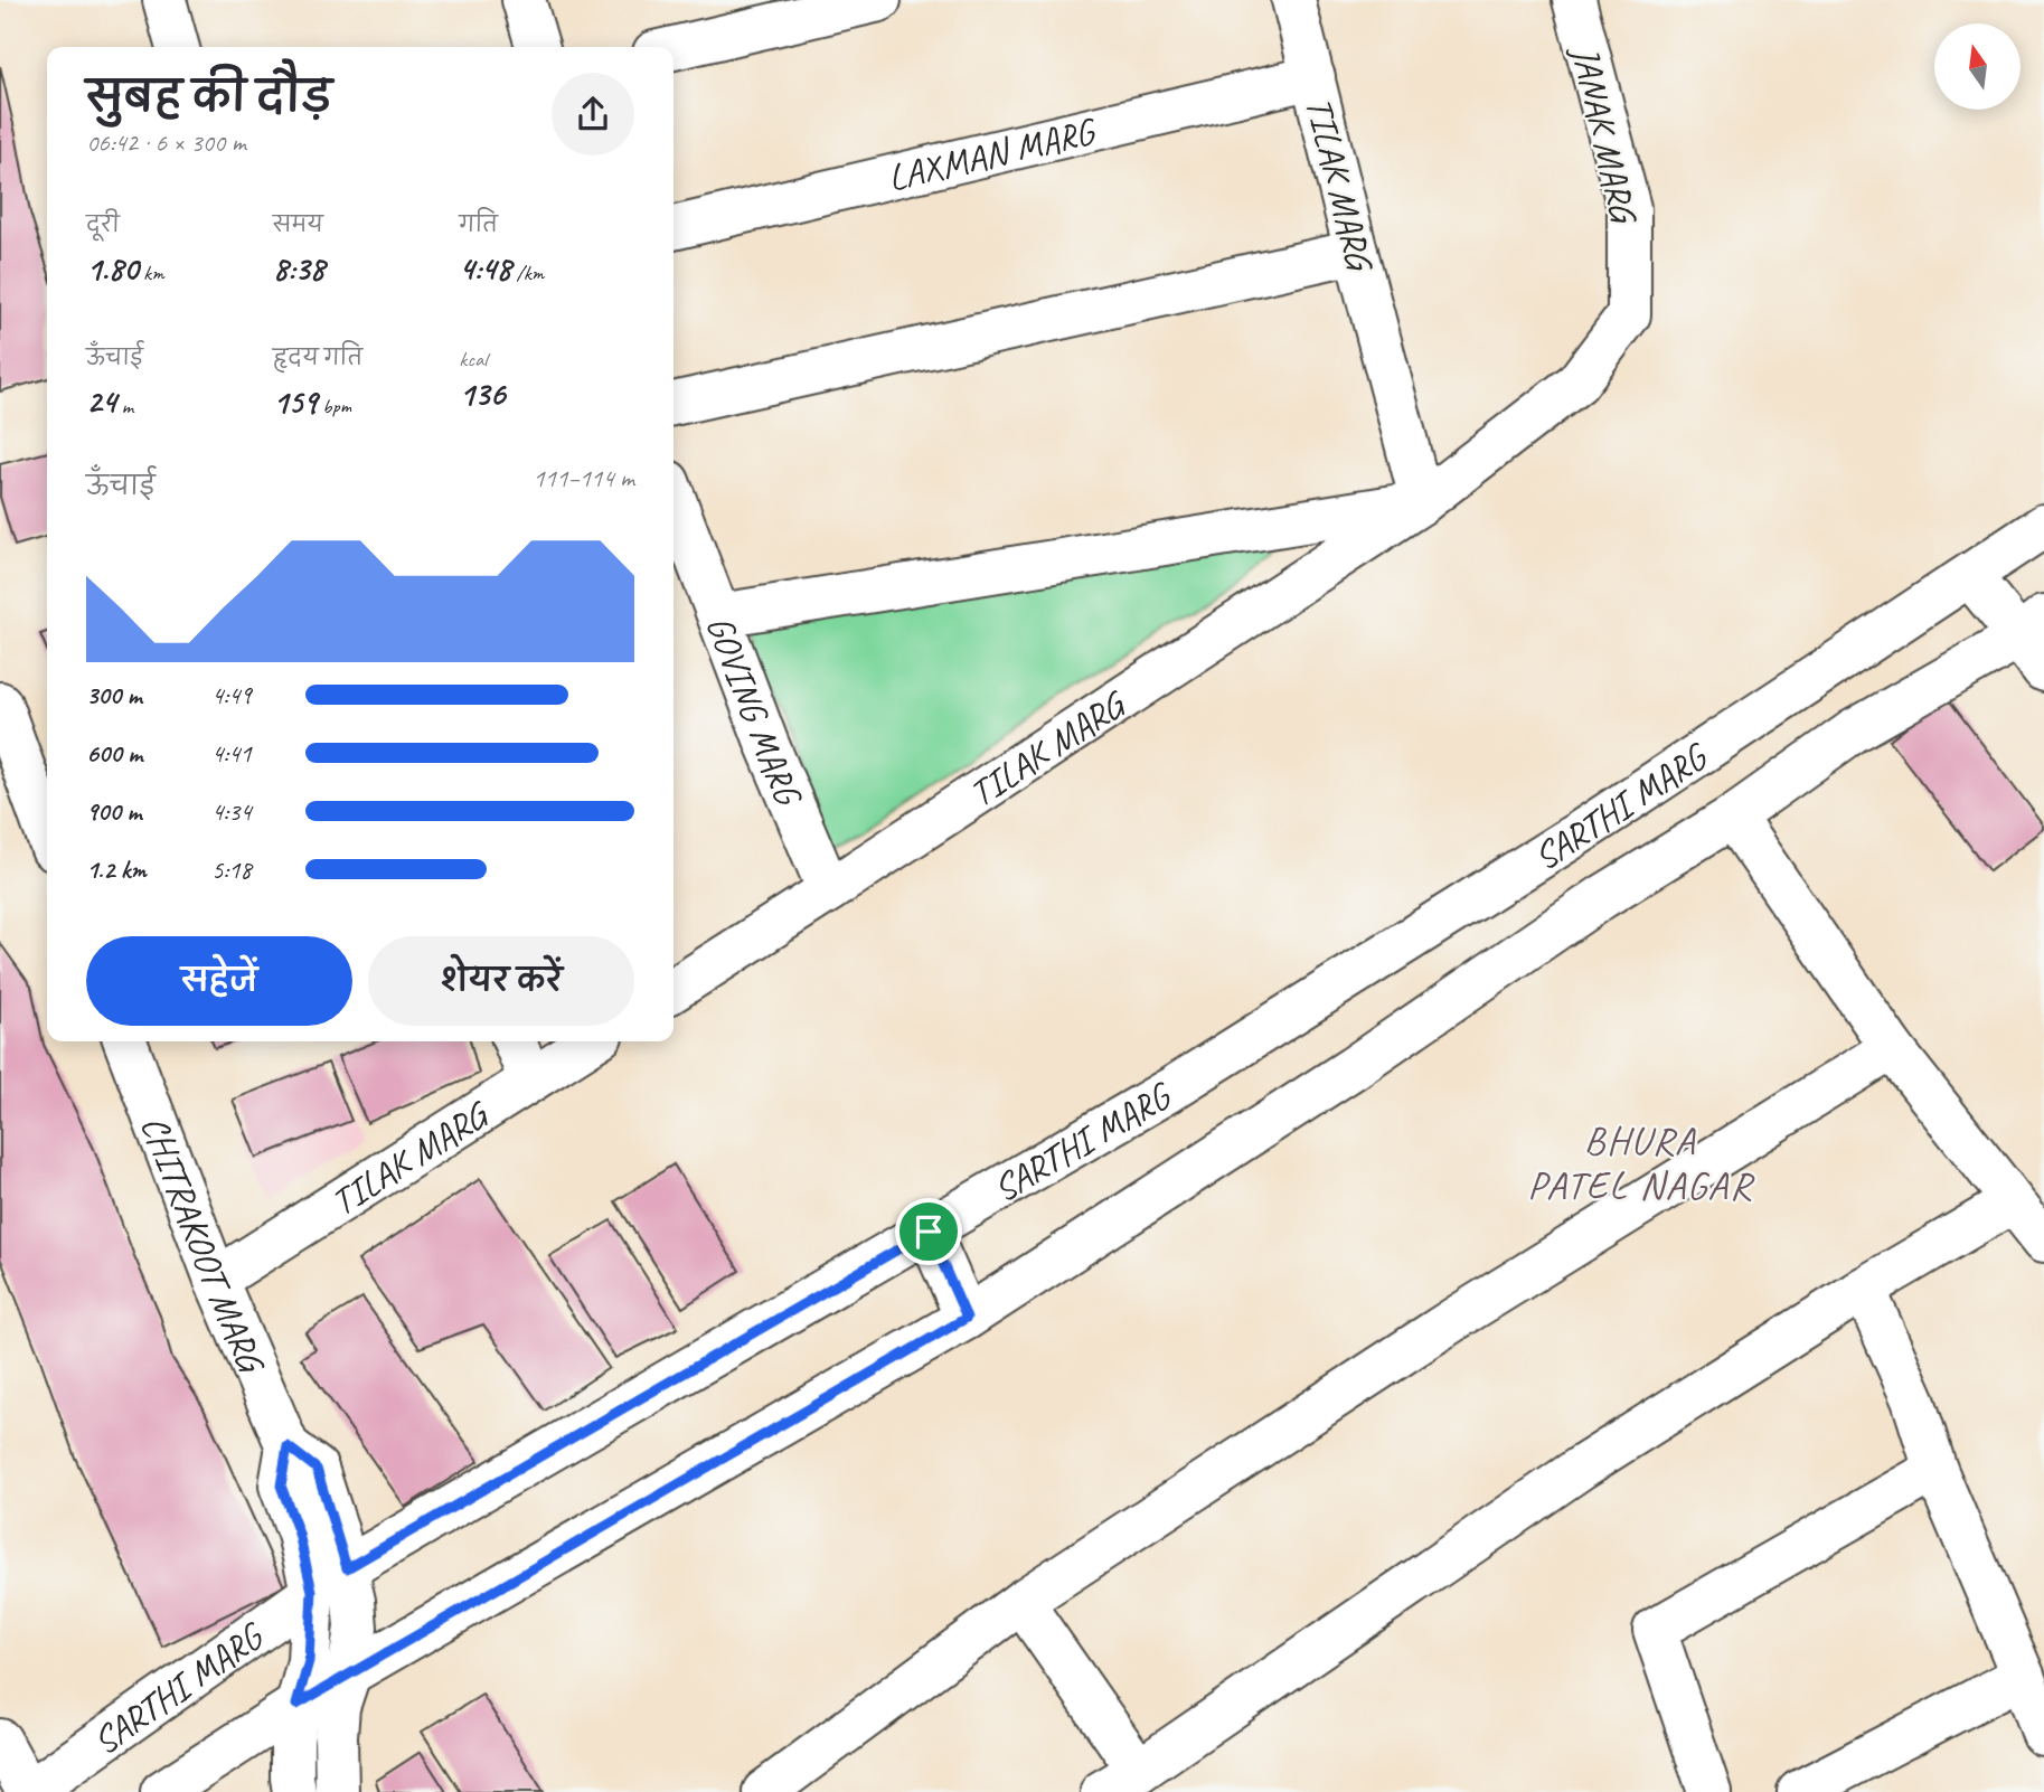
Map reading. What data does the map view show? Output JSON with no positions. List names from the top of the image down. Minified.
{"streets":{"street":["JANAK MARG","LAXMAN MARG","TILAK MARG","GOVING MARG","SARTHI MARG","CHITRAKOOT MARG"]},"crossings":[["JANAK MARG","TILAK MARG"],["LAXMAN MARG","TILAK MARG"],["TILAK MARG","GOVING MARG"],["TILAK MARG","CHITRAKOOT MARG"],["SARTHI MARG","CHITRAKOOT MARG"]],"districts":["BHURA PATEL NAGAR"],"north":"top","page":{"heading":["सुबह की दौड़","06:42 · 6 × 300 m"],"stats":[["दूरी","1.80 km"],["समय","8:38"],["गति","4:48 /km"],["ऊँचाई","24 m"],["हृदय गति","159 bpm"],["kcal","136"]],"chart":["ऊँचाई","111–114 m"],"list":[{"name":"300 m","note":"4:49"},{"name":"600 m","note":"4:41"},{"name":"900 m","note":"4:34"},{"name":"1.2 km","note":"5:18"}],"buttons":["सहेजें","शेयर करें"]}}
